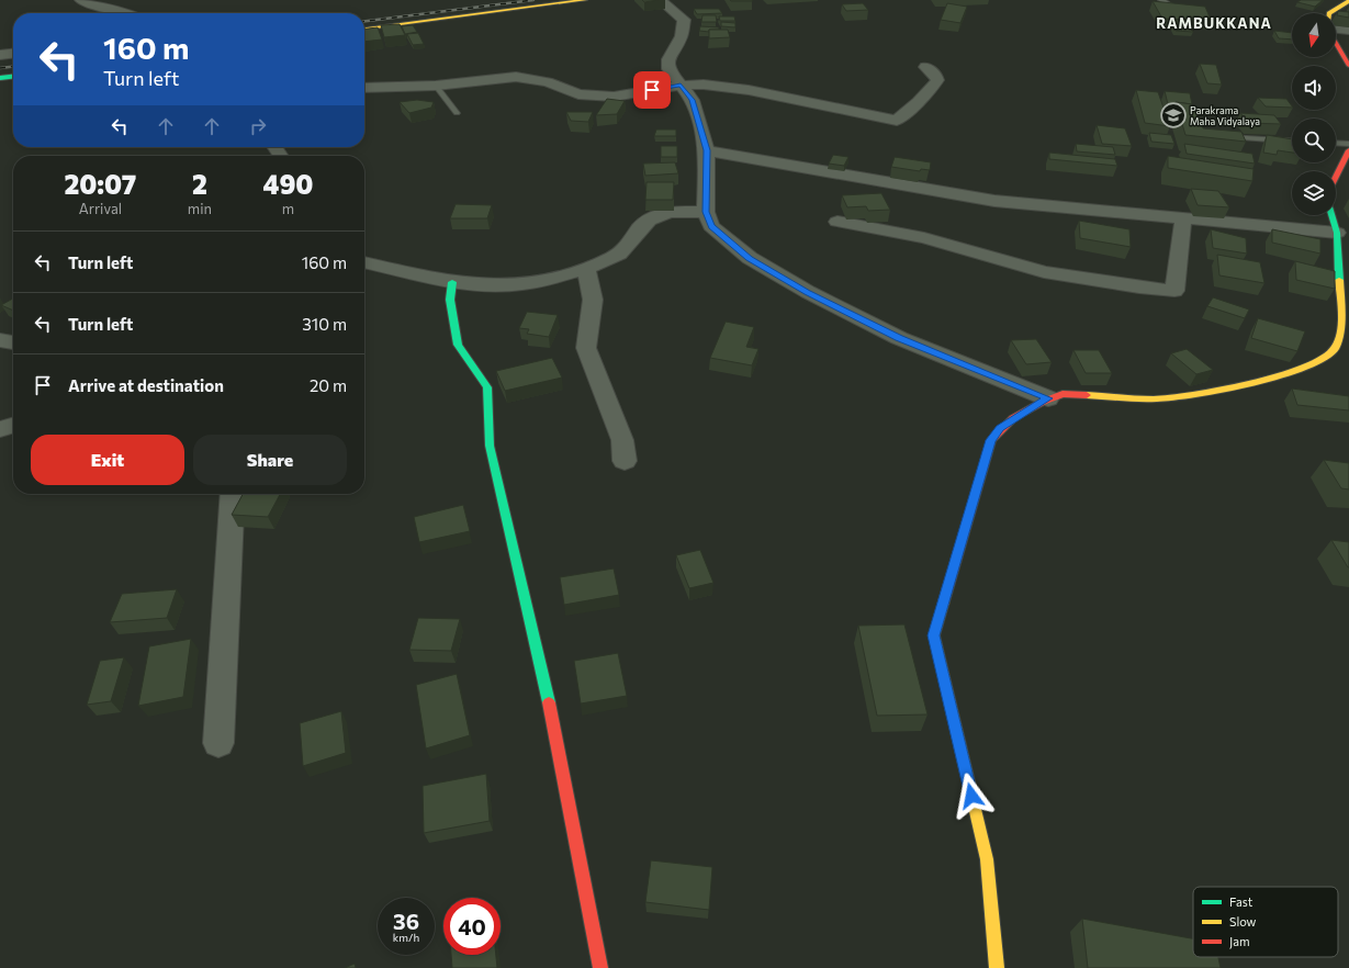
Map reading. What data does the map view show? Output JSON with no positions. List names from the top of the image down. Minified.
{"districts":["RAMBUKKANA"],"places":{"school or university":["Parakrama Maha Vidyalaya"]},"legend":["Fast","Slow","Jam"],"north":"bottom","page":{"turn":["160 m","Turn left"],"eta":["20:07","Arrival","2","min","490","m"],"list":[{"name":"Turn left","value":"160 m"},{"name":"Turn left","value":"310 m"},{"name":"Arrive at destination","value":"20 m"}],"buttons":["Exit","Share"],"speed":"36 km/h","limit":"40"}}
